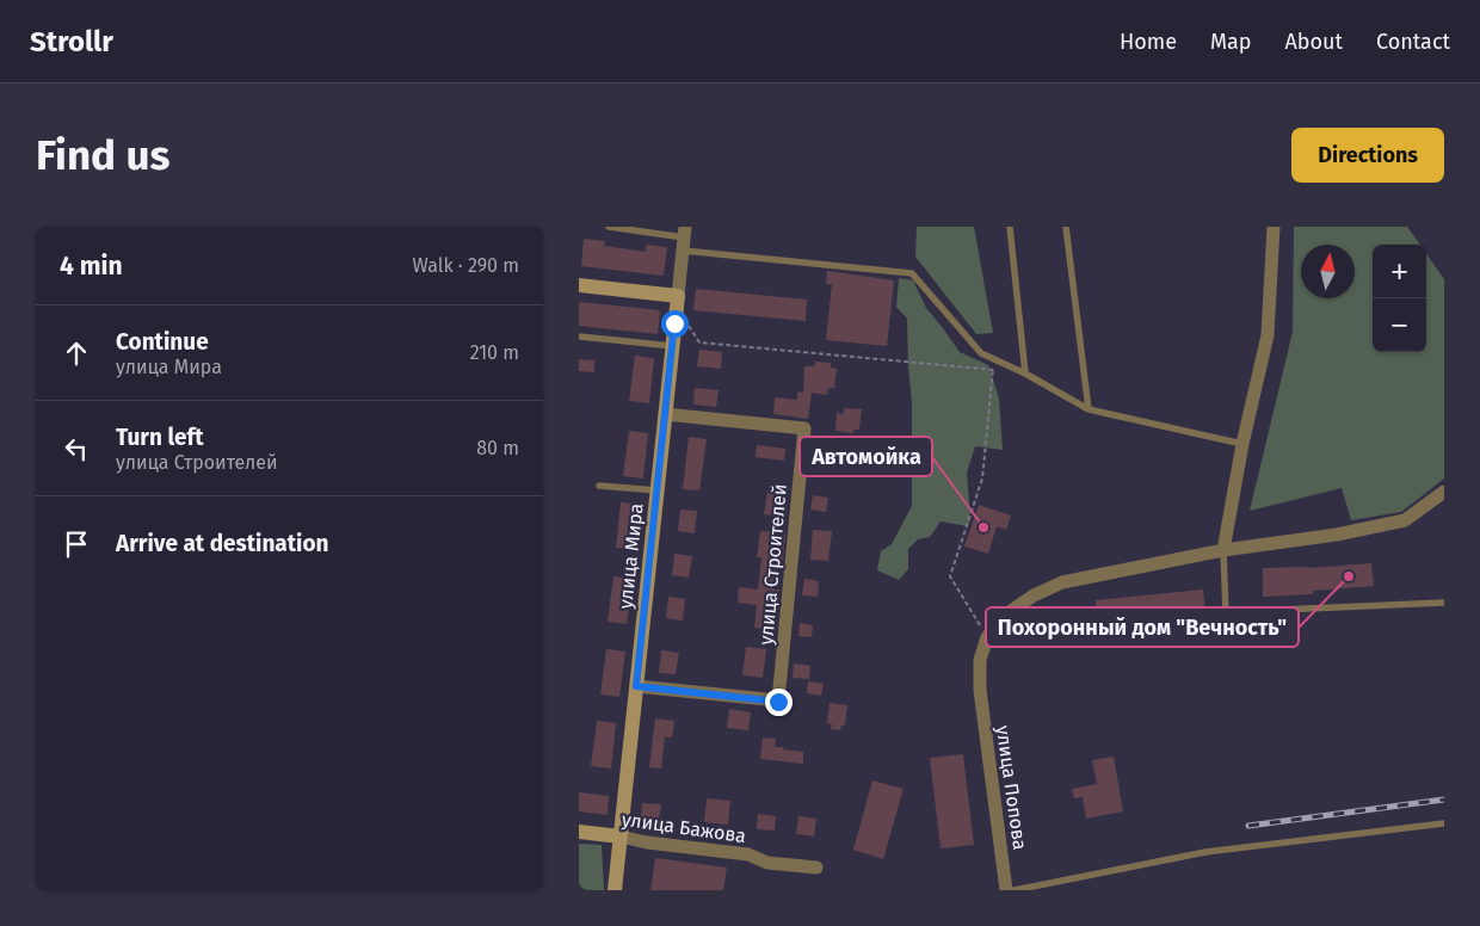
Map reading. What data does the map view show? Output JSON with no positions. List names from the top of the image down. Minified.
{"streets":{"street":["улица Мира","улица Строителей","улица Попова","улица Бажова"]},"crossings":[["улица Мира","улица Строителей"],["улица Мира","улица Бажова"]],"places":["Автомойка","Похоронный дом \"Вечность\""],"north":"top","page":{"header":"Strollr","nav":["Home","Map","About","Contact"],"buttons":"Directions","title":"Find us","heading":["4 min","Walk · 290 m"],"map_buttons":["+","−"],"list":[["Continue","улица Мира","210 m"],["Turn left","улица Строителей","80 m"],"Arrive at destination"]}}
